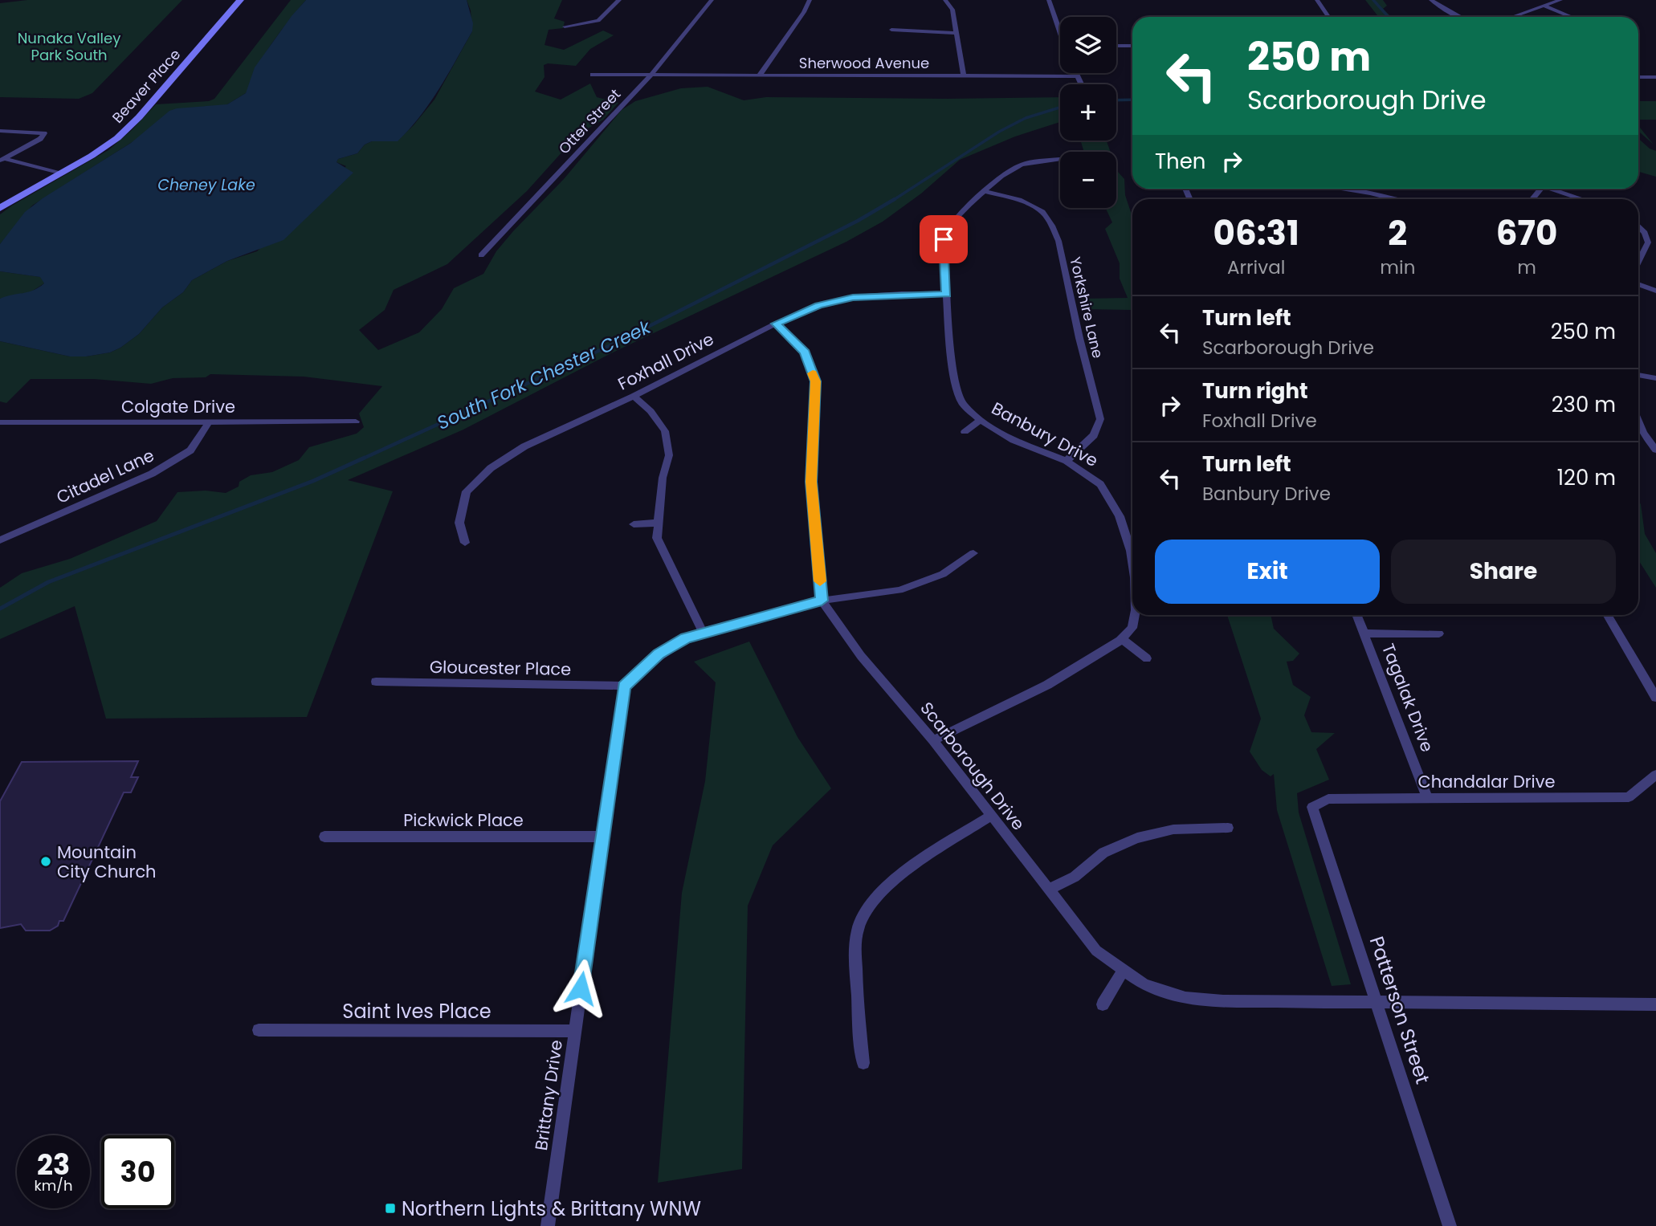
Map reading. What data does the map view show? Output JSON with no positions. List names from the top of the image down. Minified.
{"streets":{"street":["Sherwood Avenue","Beaver Place","Otter Street","Yorkshire Lane","Foxhall Drive","Colgate Drive","Banbury Drive","Citadel Lane","Gloucester Place","Tagalak Drive","Scarborough Drive","Chandalar Drive","Pickwick Place","Patterson Street","Saint Ives Place","Brittany Drive"]},"crossings":[["Sherwood Avenue","Otter Street"],["Yorkshire Lane","Banbury Drive"],["Foxhall Drive","Banbury Drive"],["Colgate Drive","Citadel Lane"],["Banbury Drive","Scarborough Drive"],["Gloucester Place","Brittany Drive"],["Tagalak Drive","Chandalar Drive"],["Scarborough Drive","Patterson Street"],["Chandalar Drive","Patterson Street"],["Pickwick Place","Brittany Drive"],["Saint Ives Place","Brittany Drive"]],"water":["Cheney Lake","South Fork Chester Creek"],"parks":["Nunaka Valley Park South"],"places":{"other":["Mountain City Church"],"transit":["Northern Lights & Brittany WNW"]},"page":{"map_buttons":["+","−"],"turn":["250 m","Scarborough Drive"],"then":"Then","eta":["06:31","Arrival","2","min","670","m"],"list":[{"name":"Turn left","note":"Scarborough Drive","value":"250 m"},{"name":"Turn right","note":"Foxhall Drive","value":"230 m"},{"name":"Turn left","note":"Banbury Drive","value":"120 m"}],"buttons":["Exit","Share"],"speed":"23 km/h","limit":"30"}}
